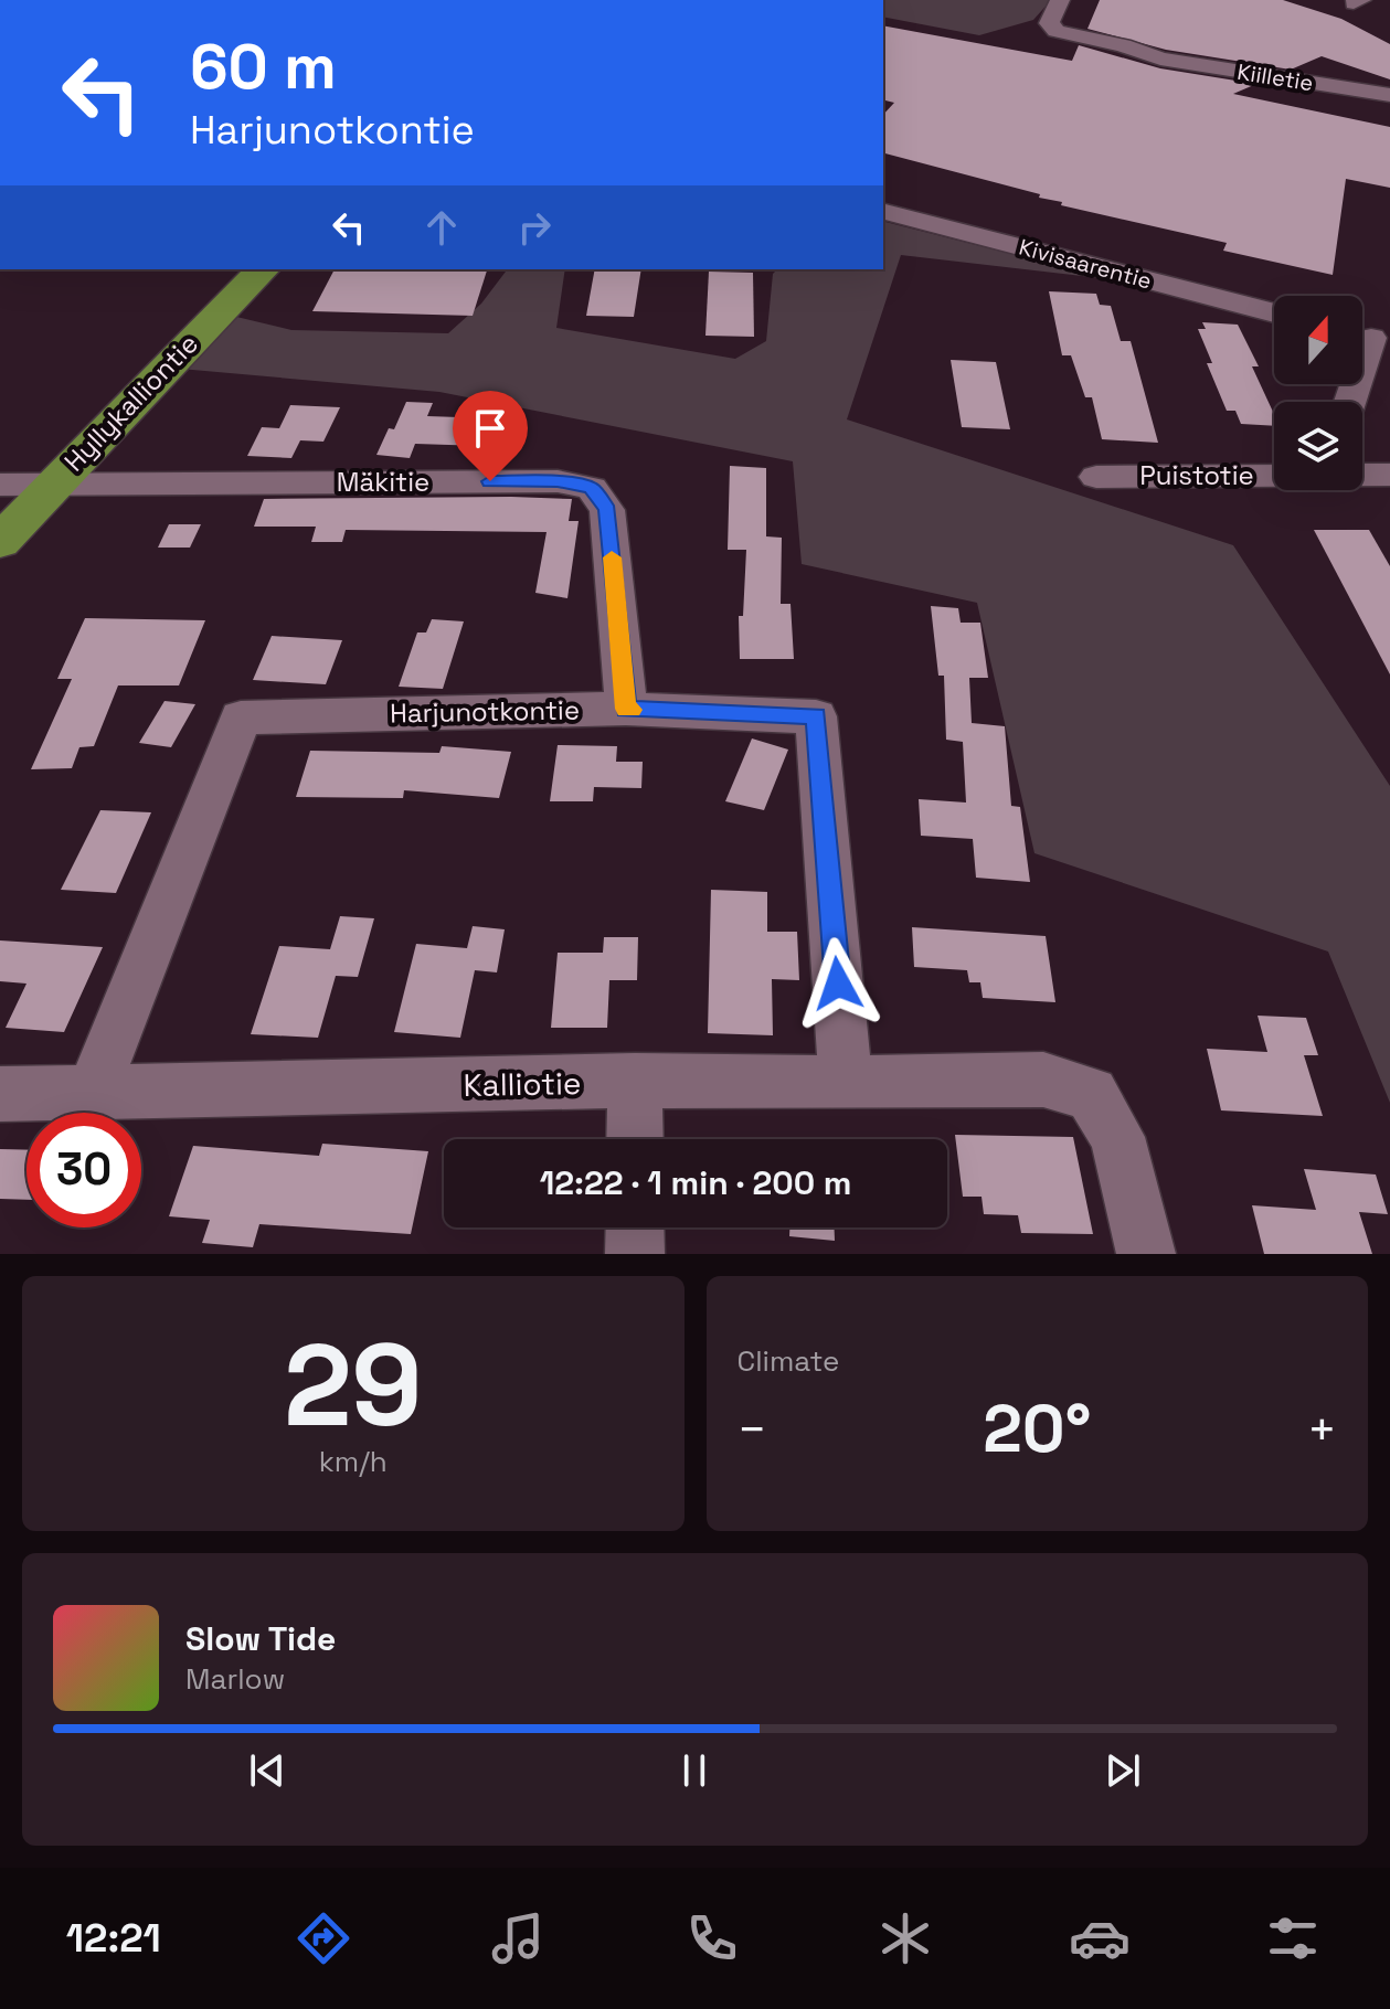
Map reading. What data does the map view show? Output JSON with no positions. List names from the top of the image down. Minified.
{"streets":{"main road":["Hyllykalliontie"],"street":["Kiilletie","Kivisaarentie","Puistotie","Mäkitie","Harjunotkontie","Kalliotie"]},"crossings":[["Hyllykalliontie","Mäkitie"],["Mäkitie","Harjunotkontie"],["Harjunotkontie","Kalliotie"]],"north":"top","page":{"turn":["60 m","Harjunotkontie"],"limit":"30","trip":"12:22 · 1 min · 200 m","tile":[["29","km/h"],"Climate"],"heat":["−","20°","+"],"song":["Slow Tide","Marlow"],"tabs":"12:21"}}
